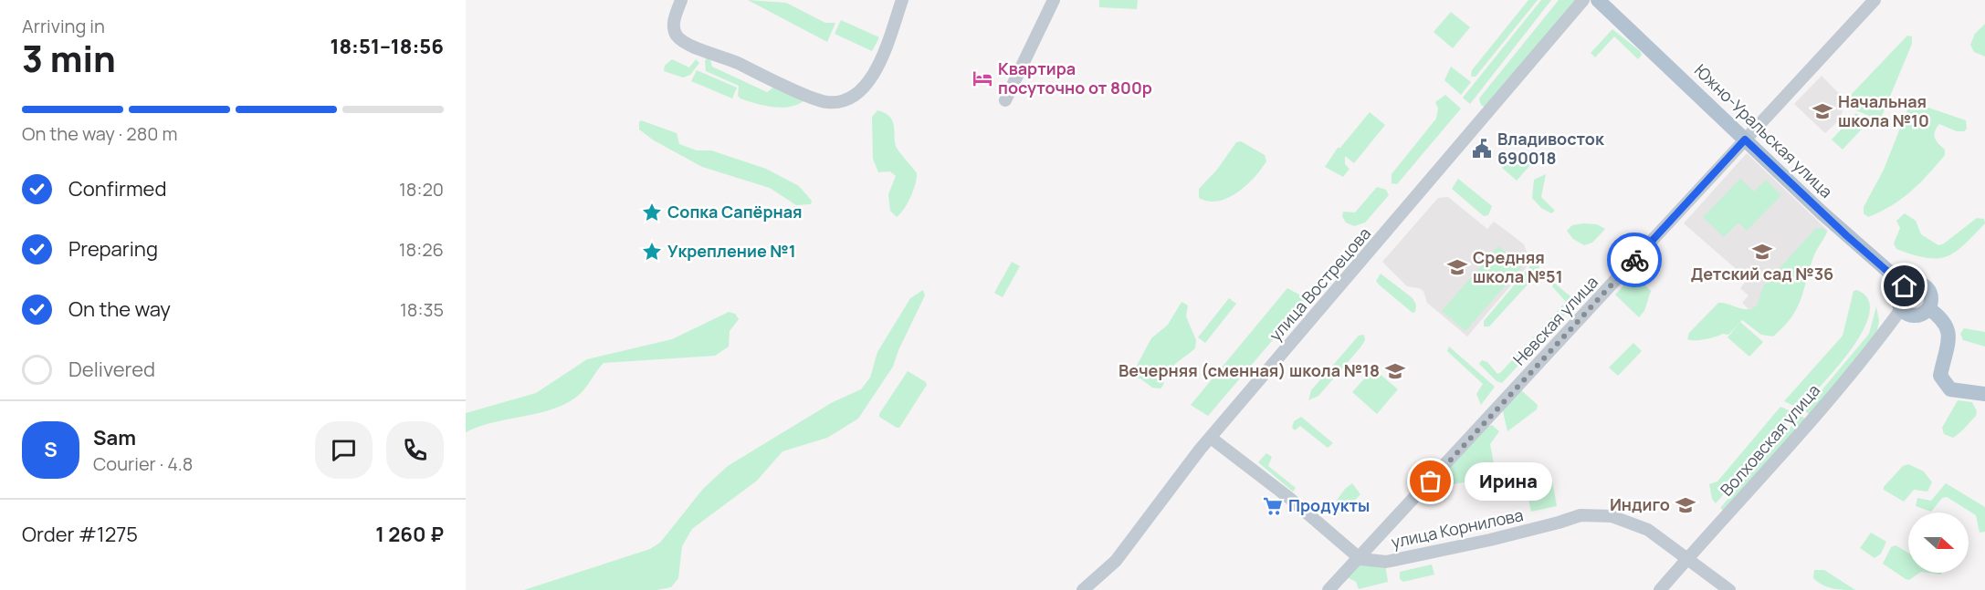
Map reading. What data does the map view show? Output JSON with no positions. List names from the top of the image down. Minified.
{"streets":{"main road":["Южно-Уральская улица"],"street":["улица Вострецова","Невская улица","Волховская улица","улица Корнилова"]},"crossings":[["Южно-Уральская улица","Невская улица"],["Южно-Уральская улица","Волховская улица"],["Невская улица","улица Корнилова"],["Волховская улица","улица Корнилова"]],"places":{"hotel":["Квартира посуточно от 800р"],"school or university":["Начальная школа №10","Детский сад №36","Средняя школа №51","Вечерняя (сменная) школа №18","Индиго"],"public building":["Владивосток 690018"],"place":["Сопка Сапёрная","Укрепление №1"],"other":["Ирина"],"supermarket":["Продукты"]},"north":"right","page":{"heading":["3 min","Arriving in","18:51–18:56"],"panel":["Sam","Courier · 4.8","Order #1275","1 260 ₽"],"bar":"On the way · 280 m","list":[["Confirmed","18:20"],["Preparing","18:26"],["On the way","18:35"],"Delivered"],"round":"S","bubble":"Ирина"}}
